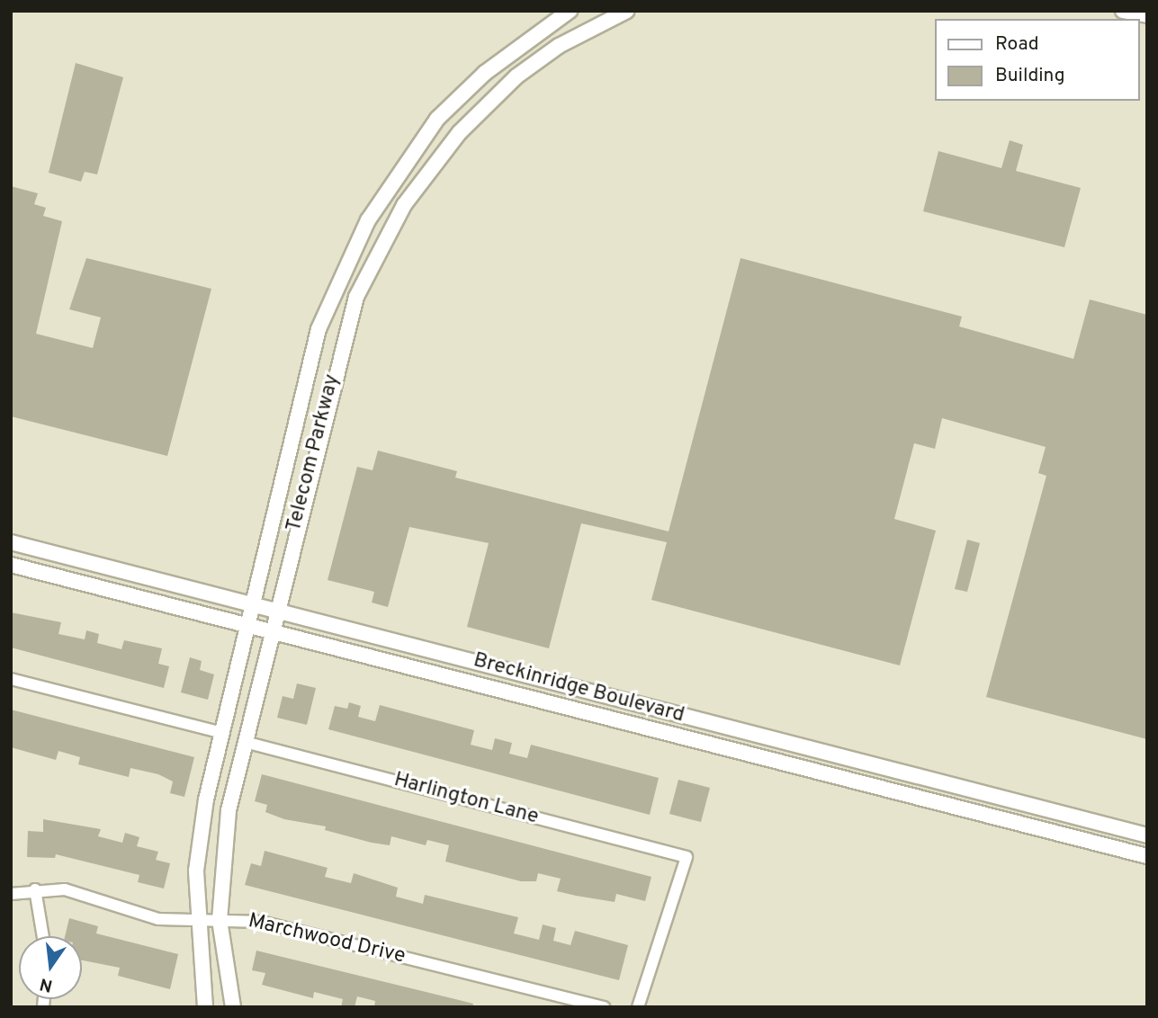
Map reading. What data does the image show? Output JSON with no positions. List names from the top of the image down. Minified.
{"streets":{"street":["Telecom Parkway","Breckinridge Boulevard","Harlington Lane","Marchwood Drive"]},"crossings":[["Telecom Parkway","Breckinridge Boulevard"],["Telecom Parkway","Harlington Lane"],["Telecom Parkway","Marchwood Drive"]],"legend":["Road","Building"],"north":"bottom"}
